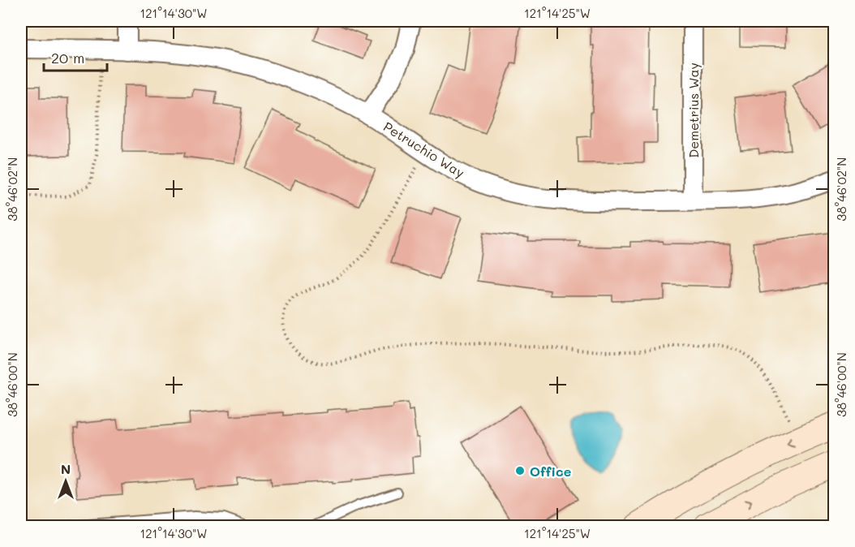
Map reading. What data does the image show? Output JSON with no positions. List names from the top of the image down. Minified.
{"streets":{"street":["Demetrius Way","Petruchio Way"]},"crossings":[["Demetrius Way","Petruchio Way"]],"places":["Office"],"scale_bar":"20 m","north":"top","coordinates":["121°14'30\"W","121°14'25\"W","38°46'02\"N","38°46'00\"N"]}
